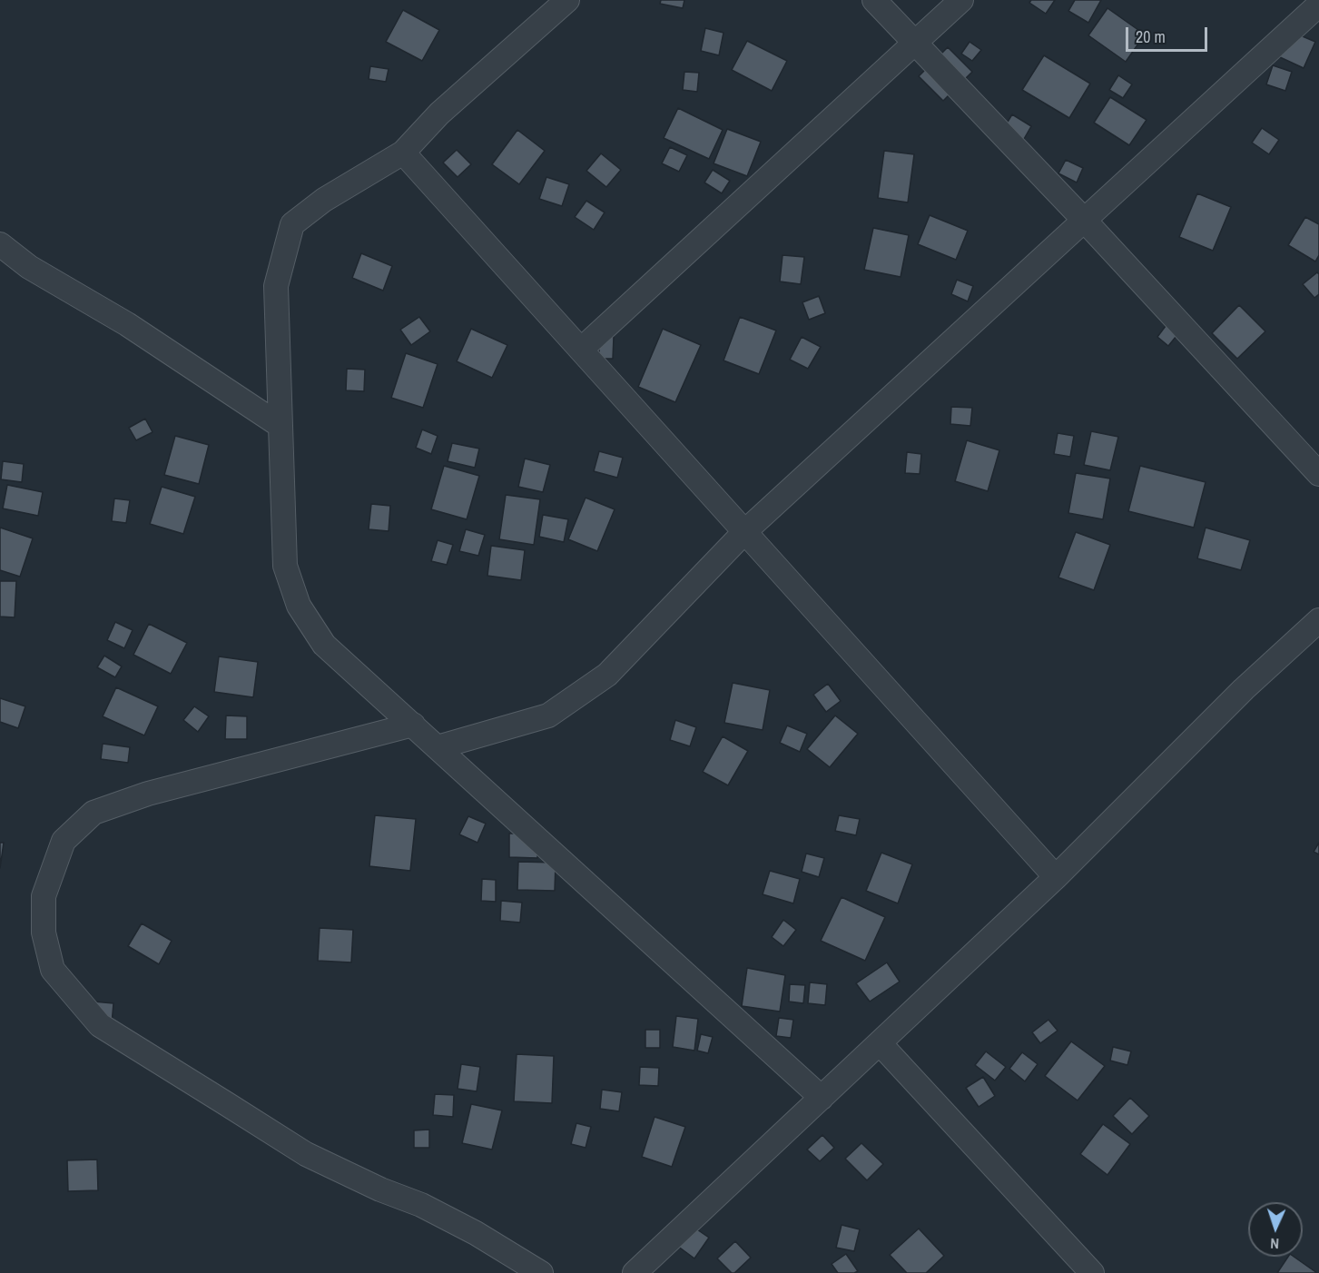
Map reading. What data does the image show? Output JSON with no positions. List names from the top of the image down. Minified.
{"scale_bar":"20 m","north":"bottom"}
